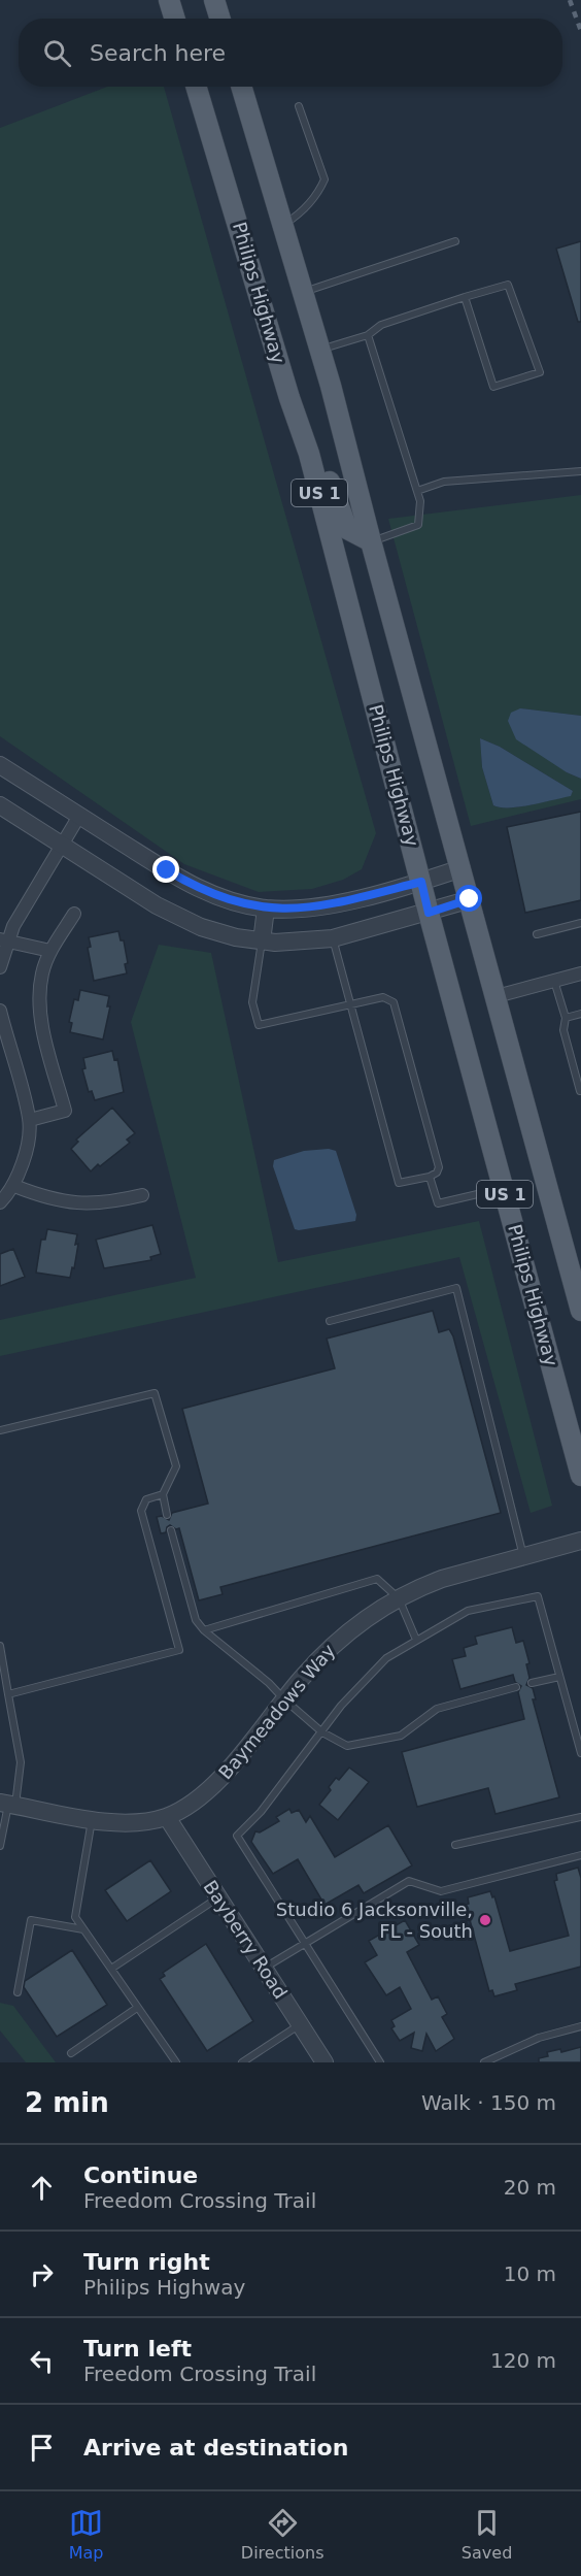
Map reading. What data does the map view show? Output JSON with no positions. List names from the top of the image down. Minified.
{"streets":{"main road":["Philips Highway","US 1"],"street":["Baymeadows Way","Bayberry Road"]},"crossings":[["Baymeadows Way","Bayberry Road"]],"places":["Studio 6 Jacksonville, FL - South"],"page":{"search":"Search here","heading":["2 min","Walk · 150 m"],"list":[["Continue","Freedom Crossing Trail","20 m"],["Turn right","Philips Highway","10 m"],["Turn left","Freedom Crossing Trail","120 m"],"Arrive at destination"],"nav":["Map","Directions","Saved"]}}
